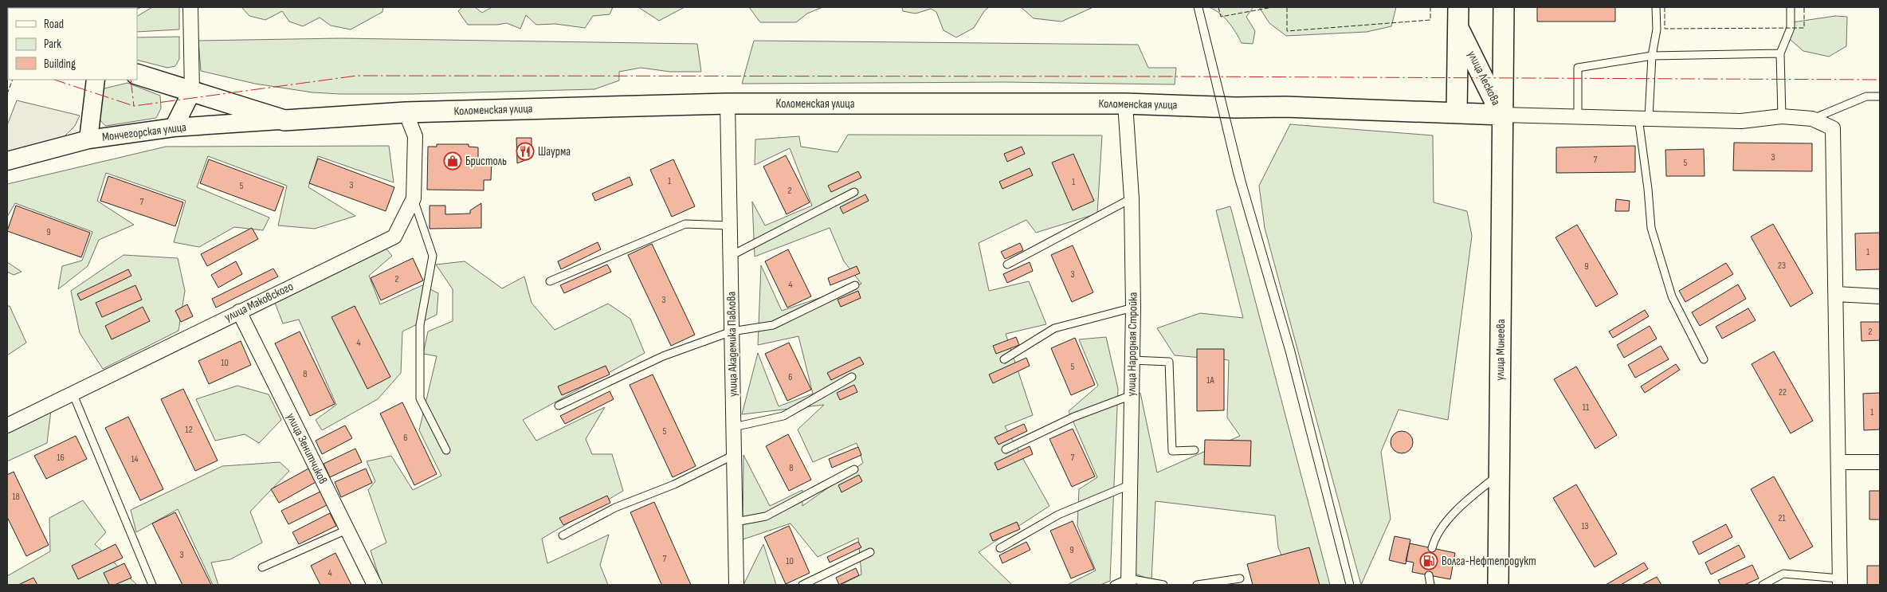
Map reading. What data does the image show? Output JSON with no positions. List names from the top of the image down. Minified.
{"streets":{"main road":["улица Лескова","Коломенская улица","улица Минеева"],"street":["Мончегорская улица","улица Маковского","улица Академика Павлова","улица Народная Стройка","улица Зенитчиков"]},"crossings":[["улица Лескова","Коломенская улица"],["улица Лескова","улица Минеева"],["Коломенская улица","Мончегорская улица"],["Коломенская улица","улица Маковского"],["Коломенская улица","улица Академика Павлова"],["Коломенская улица","улица Народная Стройка"],["Коломенская улица","улица Минеева"],["улица Маковского","улица Зенитчиков"]],"places":{"restaurant":["Шаурма"],"shop":["Бристоль"],"fuel station":["Волга-Нефтепродукт"]},"house_numbers":["3","7","5","1","1","3","5","2","7","9","1","23","9","3","2","4","3","2","4","10","5","8","6","1А","22","11","1","12","5","6","16","7","14","8","18","21","13","9","3","7","10","4"],"legend":["Road","Park","Building"]}
